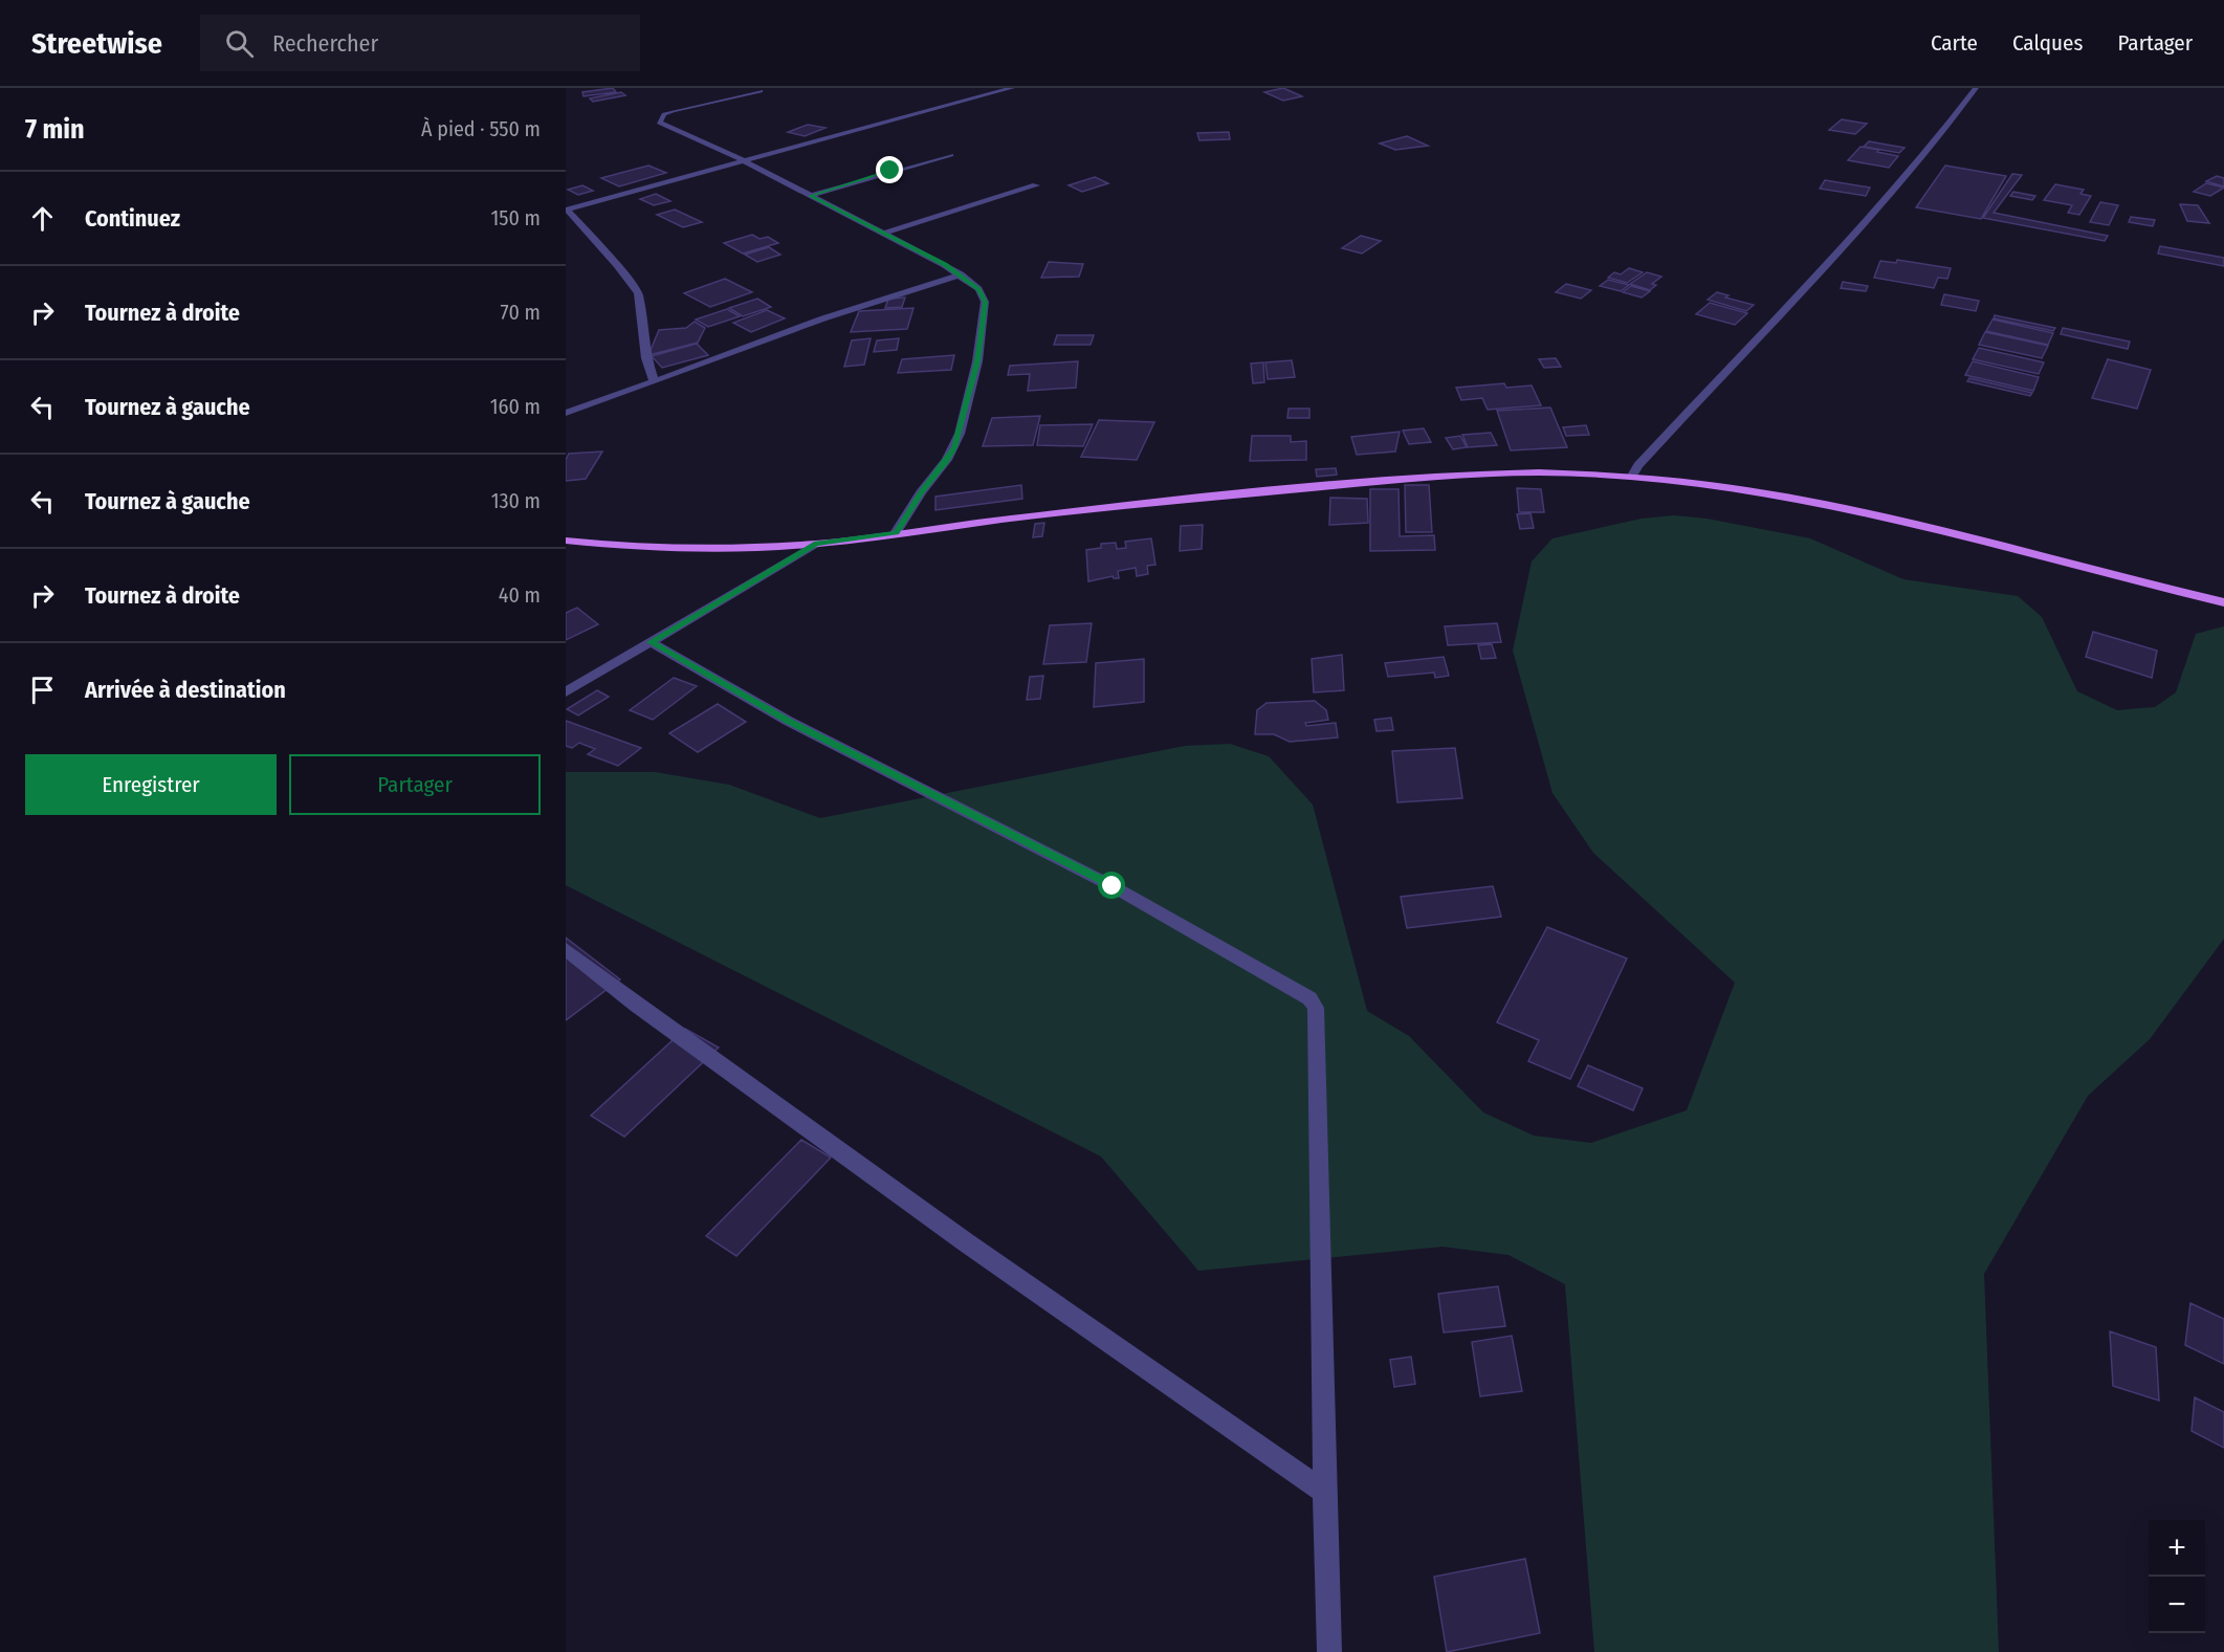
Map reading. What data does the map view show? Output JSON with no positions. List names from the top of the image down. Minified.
{"page":{"header":"Streetwise","search":"Rechercher","nav":["Carte","Calques","Partager"],"heading":["7 min","À pied · 550 m"],"list":[["Continuez","150 m"],["Tournez à droite","70 m"],["Tournez à gauche","160 m"],["Tournez à gauche","130 m"],["Tournez à droite","40 m"],"Arrivée à destination"],"buttons":["Enregistrer","Partager"],"map_buttons":["+","−"]}}
